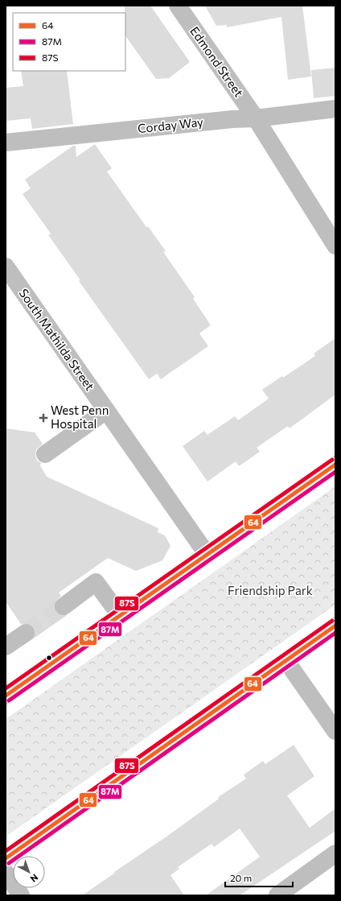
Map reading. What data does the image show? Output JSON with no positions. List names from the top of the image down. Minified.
{"streets":{"street":["Edmond Street","Corday Way","South Mathilda Street"]},"crossings":[["Edmond Street","Corday Way"]],"parks":["Friendship Park"],"places":{"health":["West Penn Hospital"]},"lines":["transit line 87S","transit line 64","transit line 87M"],"legend":["64","87M","87S"],"scale_bar":"20 m","north":"bottom right"}
